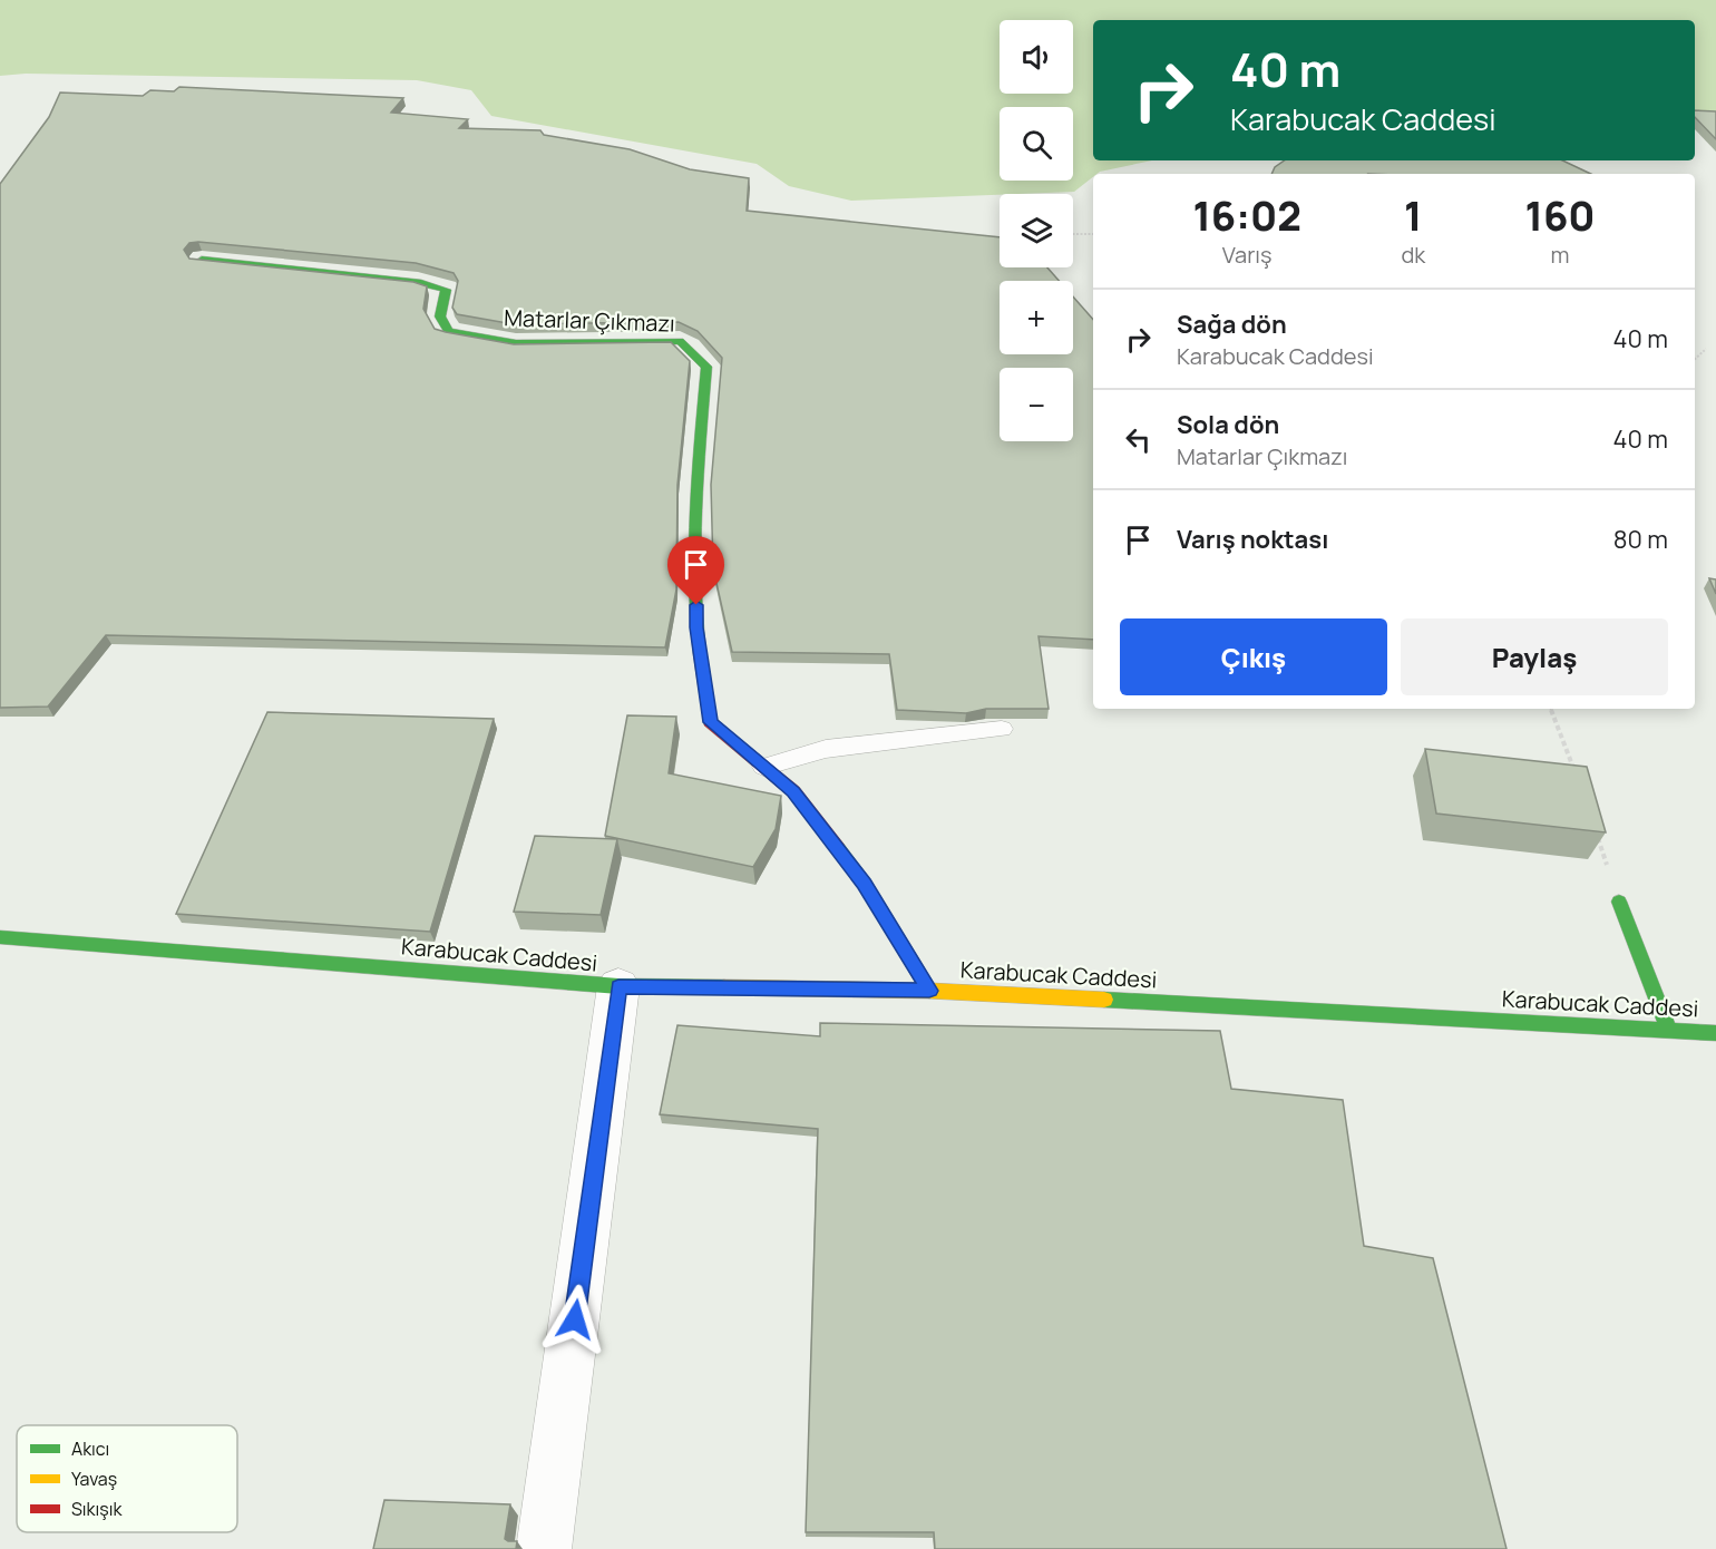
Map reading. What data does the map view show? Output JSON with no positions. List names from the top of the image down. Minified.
{"streets":{"street":["Matarlar Çıkmazı","Karabucak Caddesi"]},"crossings":[["Matarlar Çıkmazı","Karabucak Caddesi"]],"legend":["Akıcı","Yavaş","Sıkışık"],"page":{"map_buttons":["+","−"],"turn":["40 m","Karabucak Caddesi"],"eta":["16:02","Varış","1","dk","160","m"],"list":[{"name":"Sağa dön","note":"Karabucak Caddesi","value":"40 m"},{"name":"Sola dön","note":"Matarlar Çıkmazı","value":"40 m"},{"name":"Varış noktası","value":"80 m"}],"buttons":["Çıkış","Paylaş"]}}
